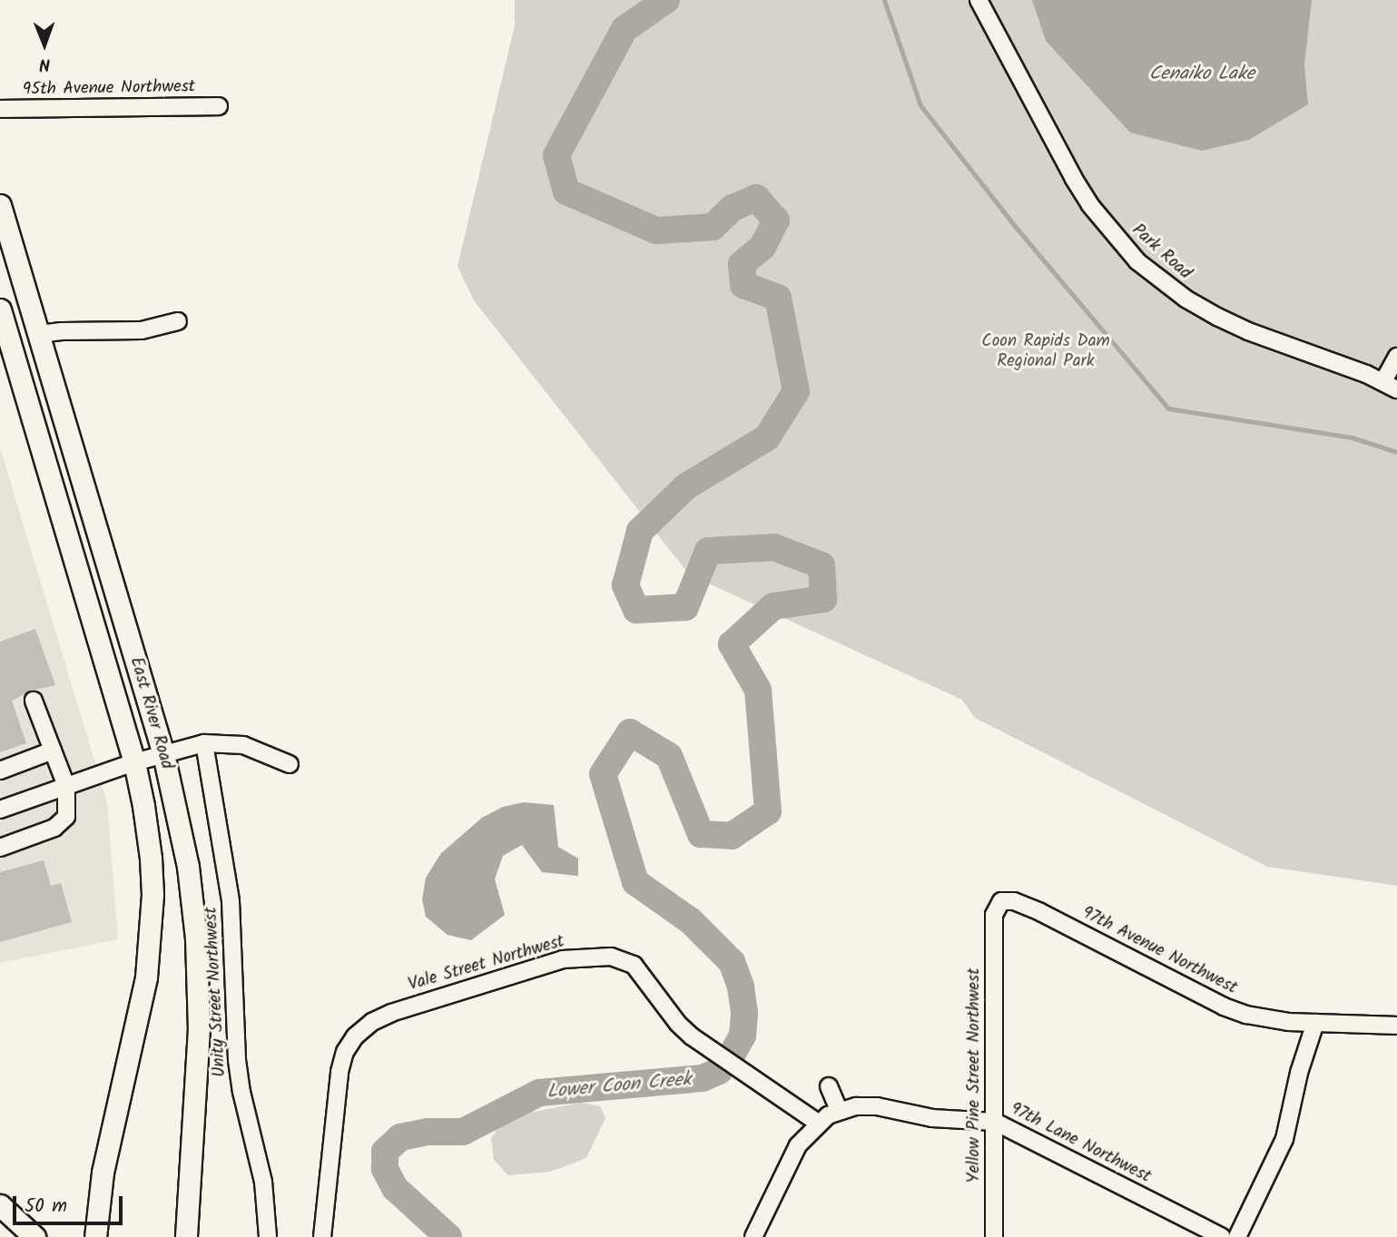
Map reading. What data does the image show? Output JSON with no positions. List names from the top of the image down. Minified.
{"streets":{"main road":["East River Road"],"street":["95th Avenue Northwest","Park Road","97th Avenue Northwest","Vale Street Northwest","Unity Street Northwest","Yellow Pine Street Northwest","97th Lane Northwest"]},"crossings":[["97th Avenue Northwest","Yellow Pine Street Northwest"],["Vale Street Northwest","97th Lane Northwest"],["Yellow Pine Street Northwest","97th Lane Northwest"]],"water":["Cenaiko Lake","Lower Coon Creek"],"parks":["Coon Rapids Dam Regional Park"],"scale_bar":"50 m","north":"bottom"}
